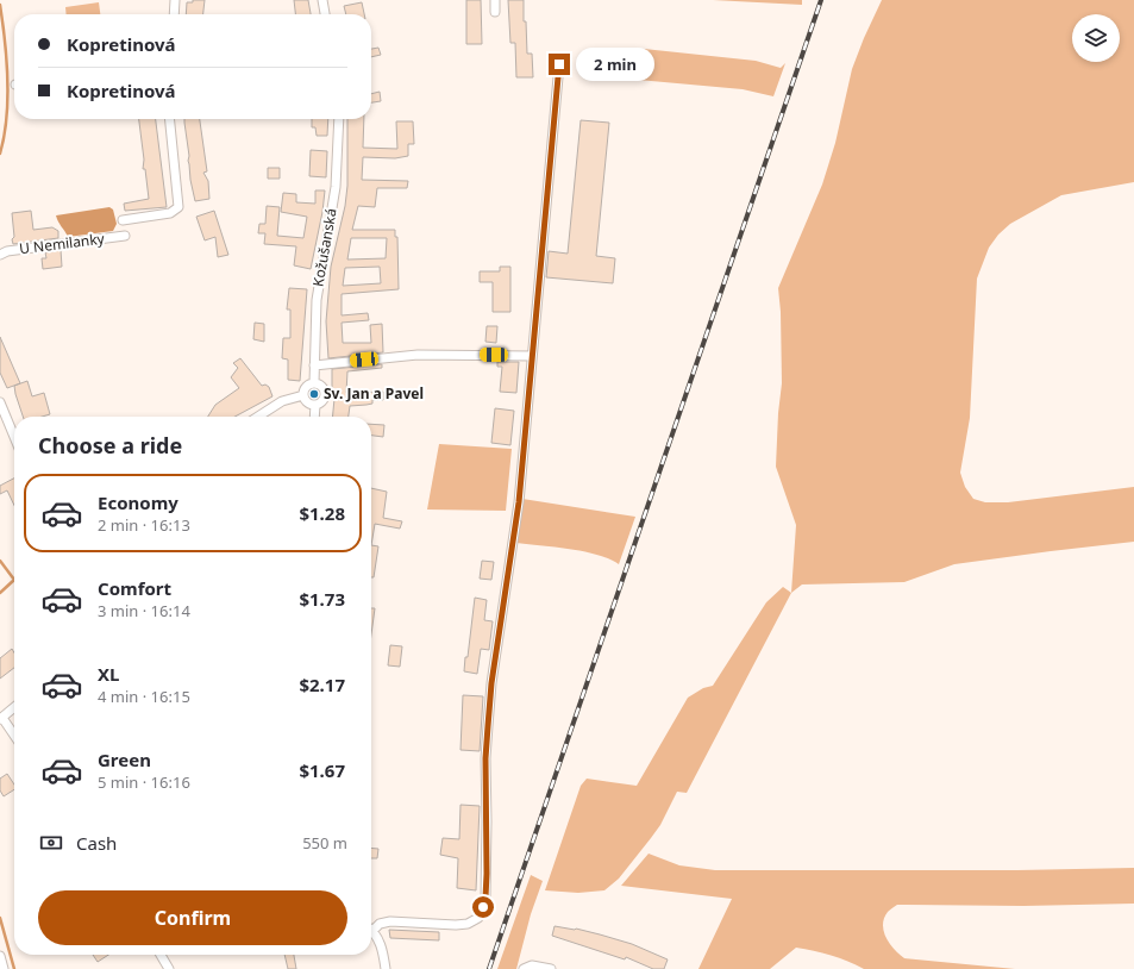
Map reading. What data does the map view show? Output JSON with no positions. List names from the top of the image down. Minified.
{"streets":{"street":["U Nemilanky","Kožušanská"]},"places":["Sv. Jan a Pavel"],"page":{"banner":["Kopretinová","Kopretinová"],"bubble":"2 min","heading":"Choose a ride","list":[{"name":"Economy","note":"2 min · 16:13","value":"$1.28"},{"name":"Comfort","note":"3 min · 16:14","value":"$1.73"},{"name":"XL","note":"4 min · 16:15","value":"$2.17"},{"name":"Green","note":"5 min · 16:16","value":"$1.67"}],"pay":["Cash","550 m"],"buttons":"Confirm"}}
